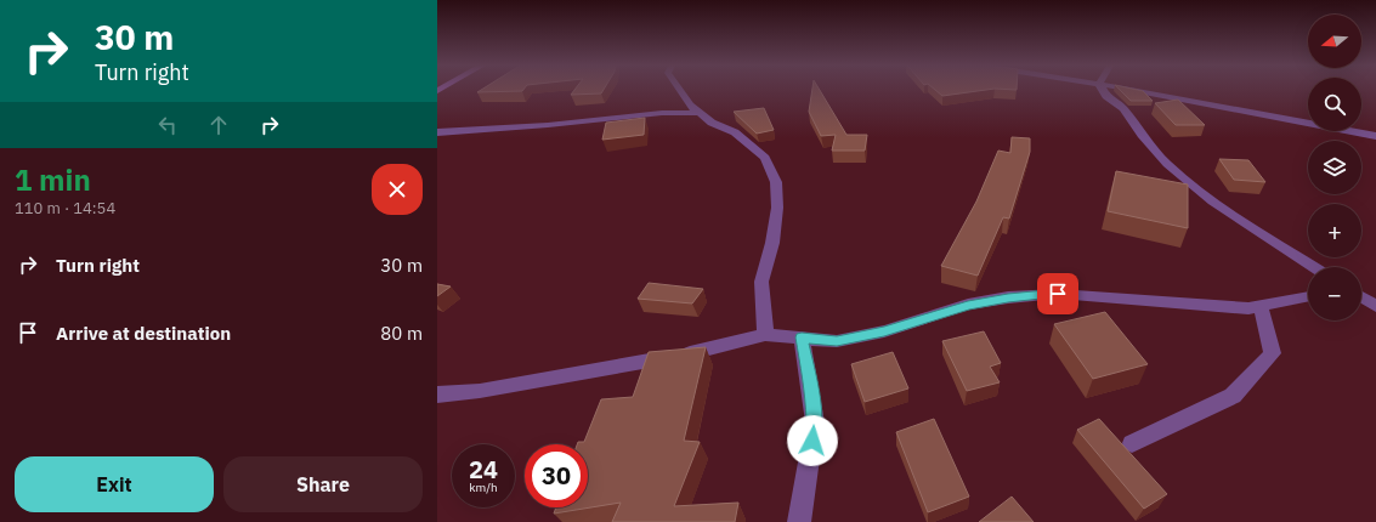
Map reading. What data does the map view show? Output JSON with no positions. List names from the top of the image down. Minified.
{"north":"left","page":{"turn":["30 m","Turn right"],"map_buttons":["+","−"],"heading":["1 min","110 m · 14:54"],"list":[{"name":"Turn right","value":"30 m"},{"name":"Arrive at destination","value":"80 m"}],"speed":"24 km/h","limit":"30","buttons":["Exit","Share"]}}
